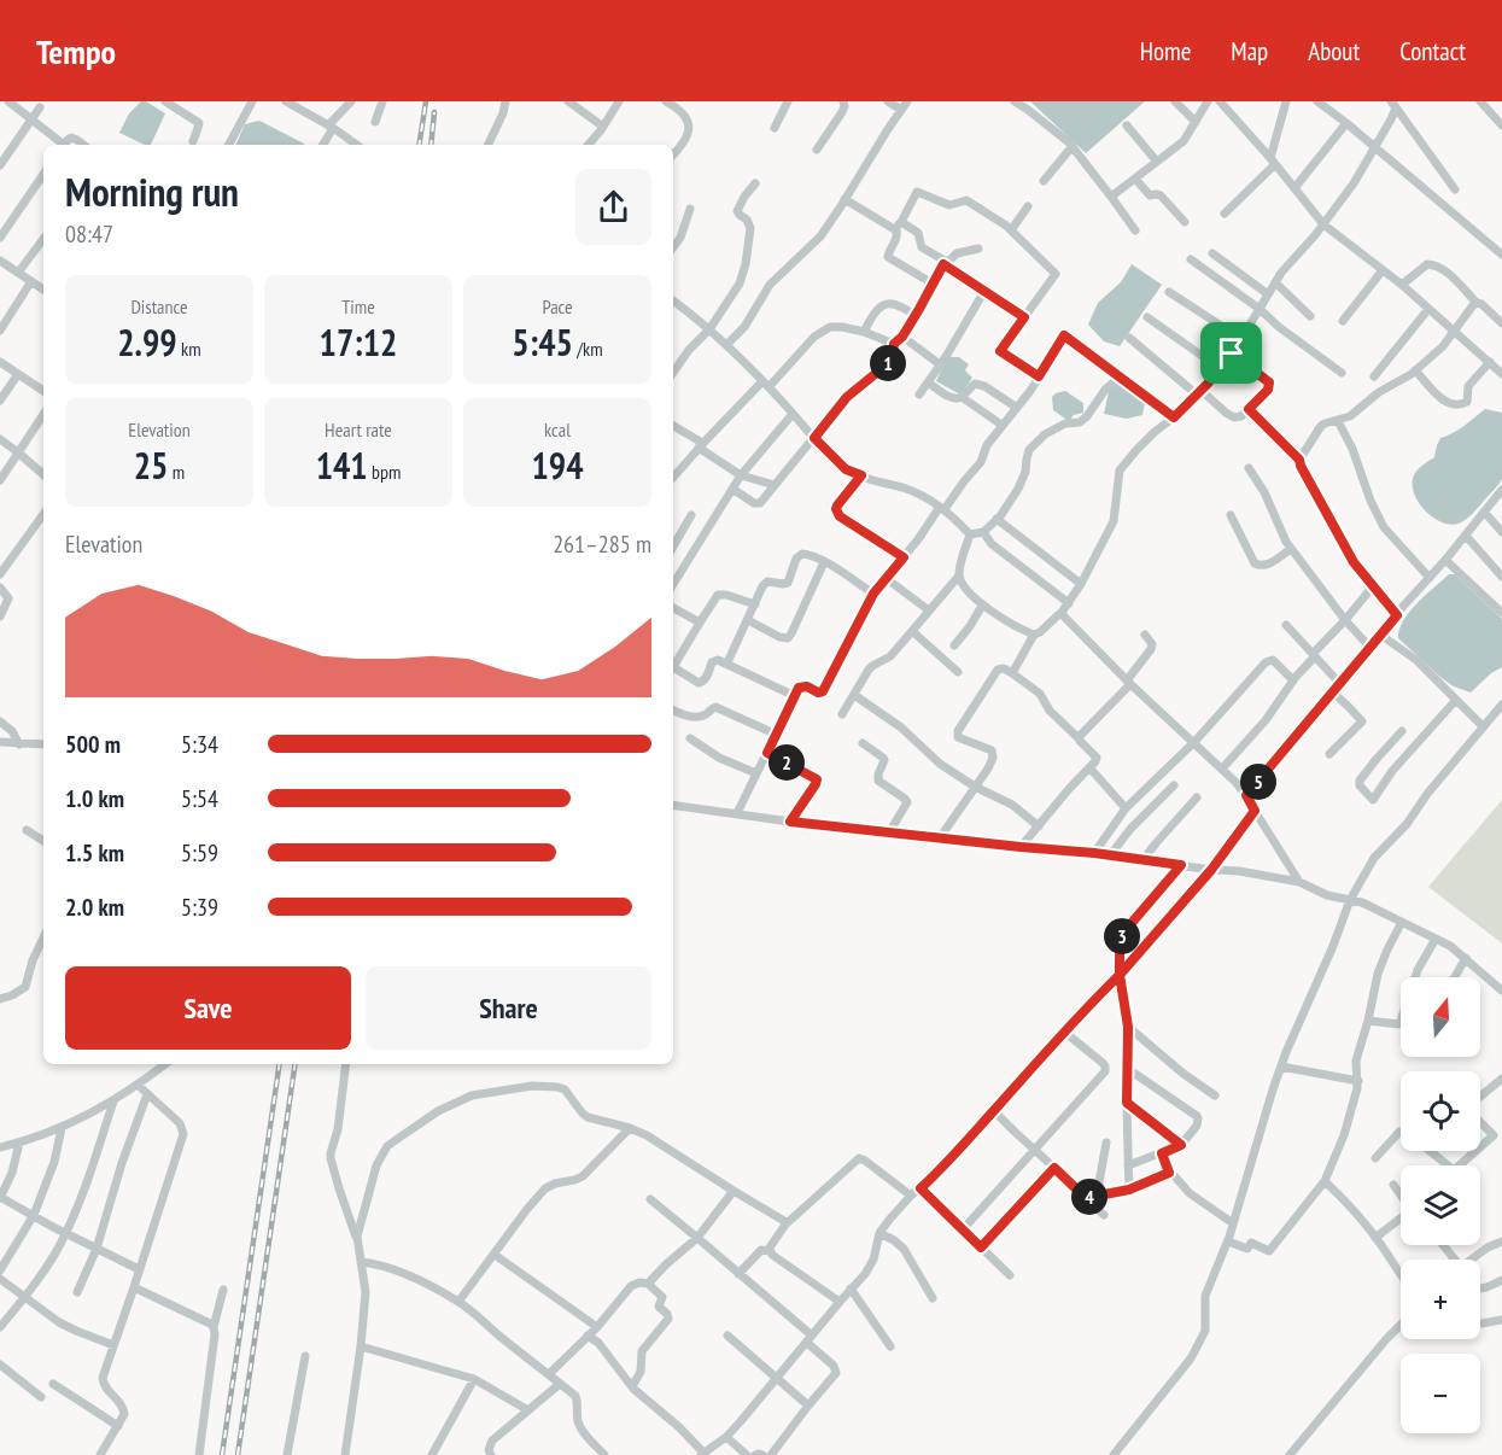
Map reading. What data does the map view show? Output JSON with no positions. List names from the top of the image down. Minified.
{"north":"top","page":{"header":"Tempo","nav":["Home","Map","About","Contact"],"heading":["Morning run","08:47"],"stats":[["Distance","2.99 km"],["Time","17:12"],["Pace","5:45 /km"],["Elevation","25 m"],["Heart rate","141 bpm"],["kcal","194"]],"pins":["1","2","5","3","4"],"chart":["Elevation","261–285 m"],"list":[{"name":"500 m","note":"5:34"},{"name":"1.0 km","note":"5:54"},{"name":"1.5 km","note":"5:59"},{"name":"2.0 km","note":"5:39"}],"buttons":["Save","Share"],"map_buttons":["+","−"]}}
